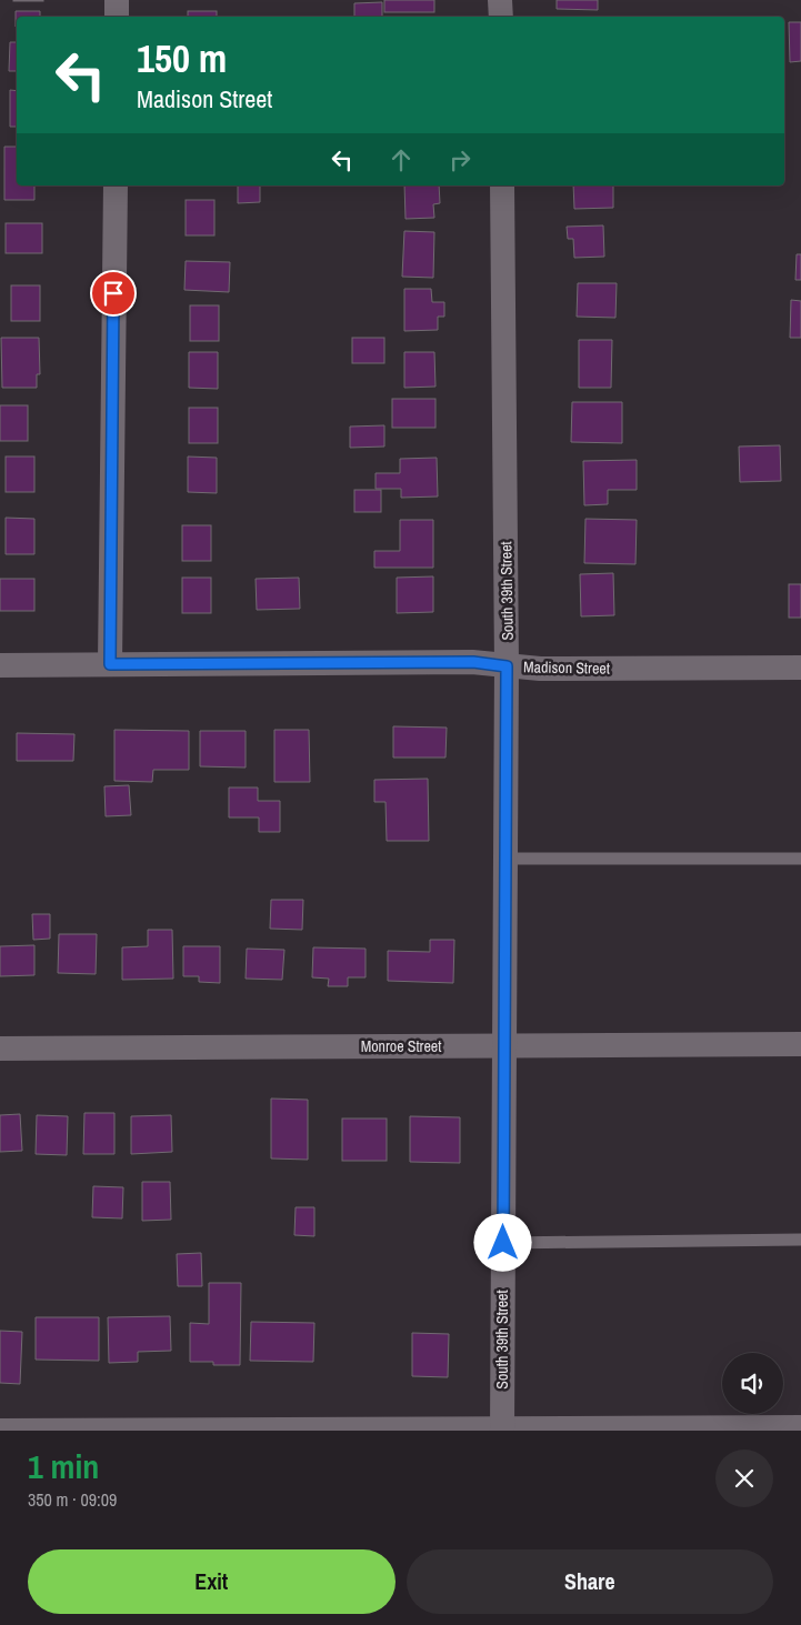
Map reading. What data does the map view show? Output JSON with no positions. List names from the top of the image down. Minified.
{"streets":{"street":["South 39th Street","Madison Street","Monroe Street"]},"crossings":[["South 39th Street","Madison Street"],["South 39th Street","Monroe Street"]],"page":{"turn":["150 m","Madison Street"],"heading":["1 min","350 m · 09:09"],"buttons":["Exit","Share"]}}
